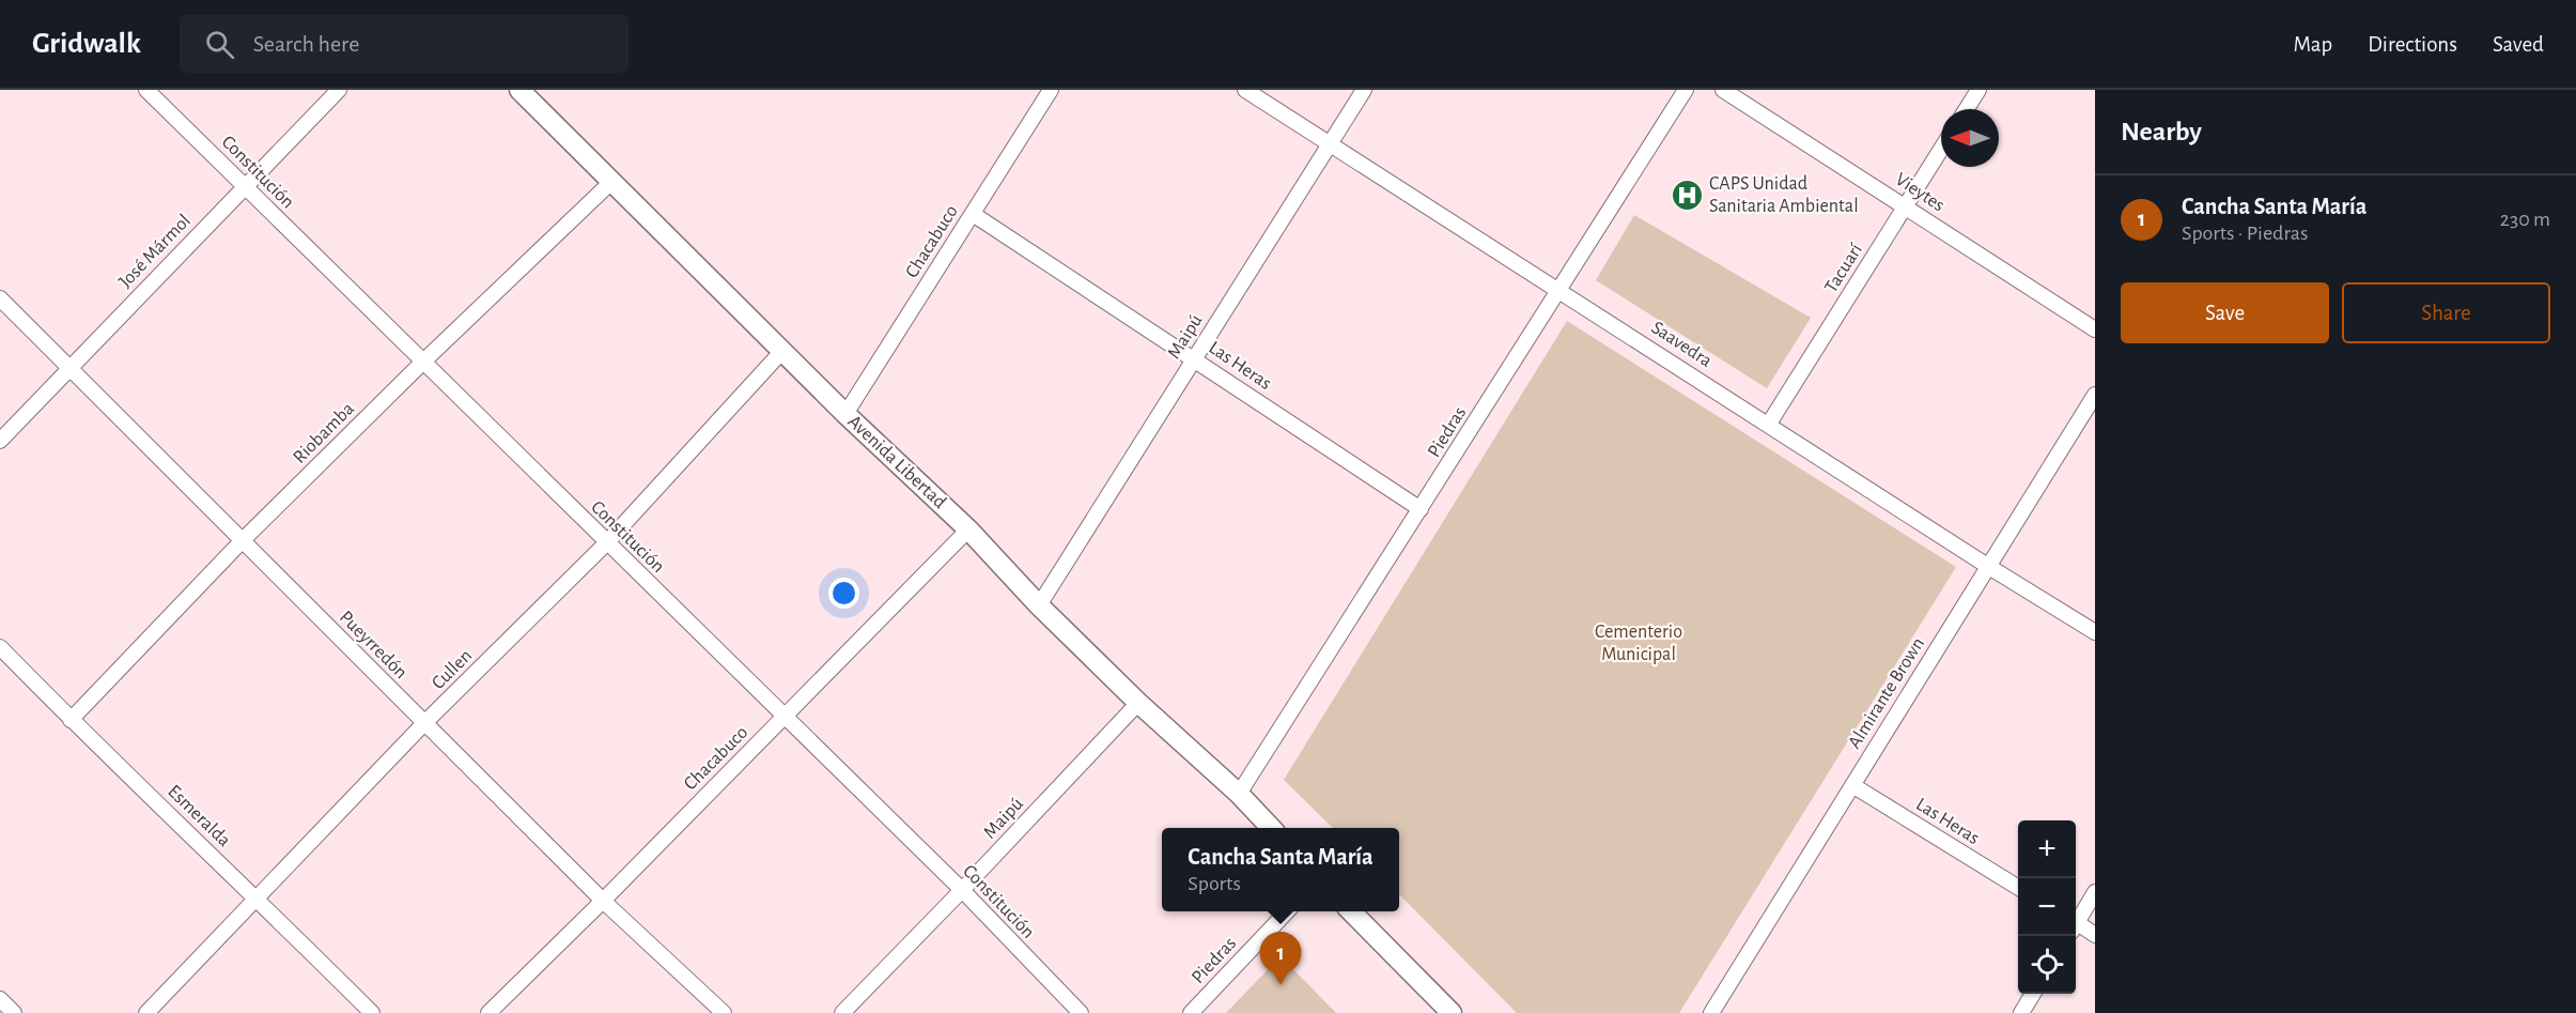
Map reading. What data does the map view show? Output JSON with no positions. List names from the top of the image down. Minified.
{"streets":{"main road":["Avenida Libertad"],"street":["Constitución","Vieytes","Chacabuco","José Mármol","Tacuarí","Maipú","Saavedra","Las Heras","Piedras","Riobamba","Pueyrredón","Cullen","Almirante Brown","Esmeralda"]},"crossings":[["Constitución","Chacabuco"],["Constitución","José Mármol"],["Constitución","Maipú"],["Constitución","Riobamba"],["Constitución","Cullen"],["Vieytes","Tacuarí"],["Chacabuco","Las Heras"],["Chacabuco","Avenida Libertad"],["Chacabuco","Pueyrredón"],["José Mármol","Pueyrredón"],["Tacuarí","Saavedra"],["Maipú","Saavedra"],["Maipú","Las Heras"],["Maipú","Avenida Libertad"],["Saavedra","Piedras"],["Saavedra","Almirante Brown"],["Las Heras","Piedras"],["Las Heras","Almirante Brown"],["Piedras","Avenida Libertad"],["Riobamba","Avenida Libertad"],["Riobamba","Pueyrredón"],["Riobamba","Esmeralda"],["Avenida Libertad","Cullen"],["Pueyrredón","Cullen"],["Cullen","Esmeralda"]],"parks":["Cementerio Municipal"],"places":{"hospital":["CAPS Unidad Sanitaria Ambiental"]},"north":"left","page":{"header":"Gridwalk","search":"Search here","nav":["Map","Directions","Saved"],"heading":"Nearby","list":[{"mark":"1","name":"Cancha Santa María","note":"Sports · Piedras","value":"230 m"}],"buttons":["Save","Share"],"map_buttons":["+","−"],"popup":["Cancha Santa María","Sports"],"pins":"1"}}
